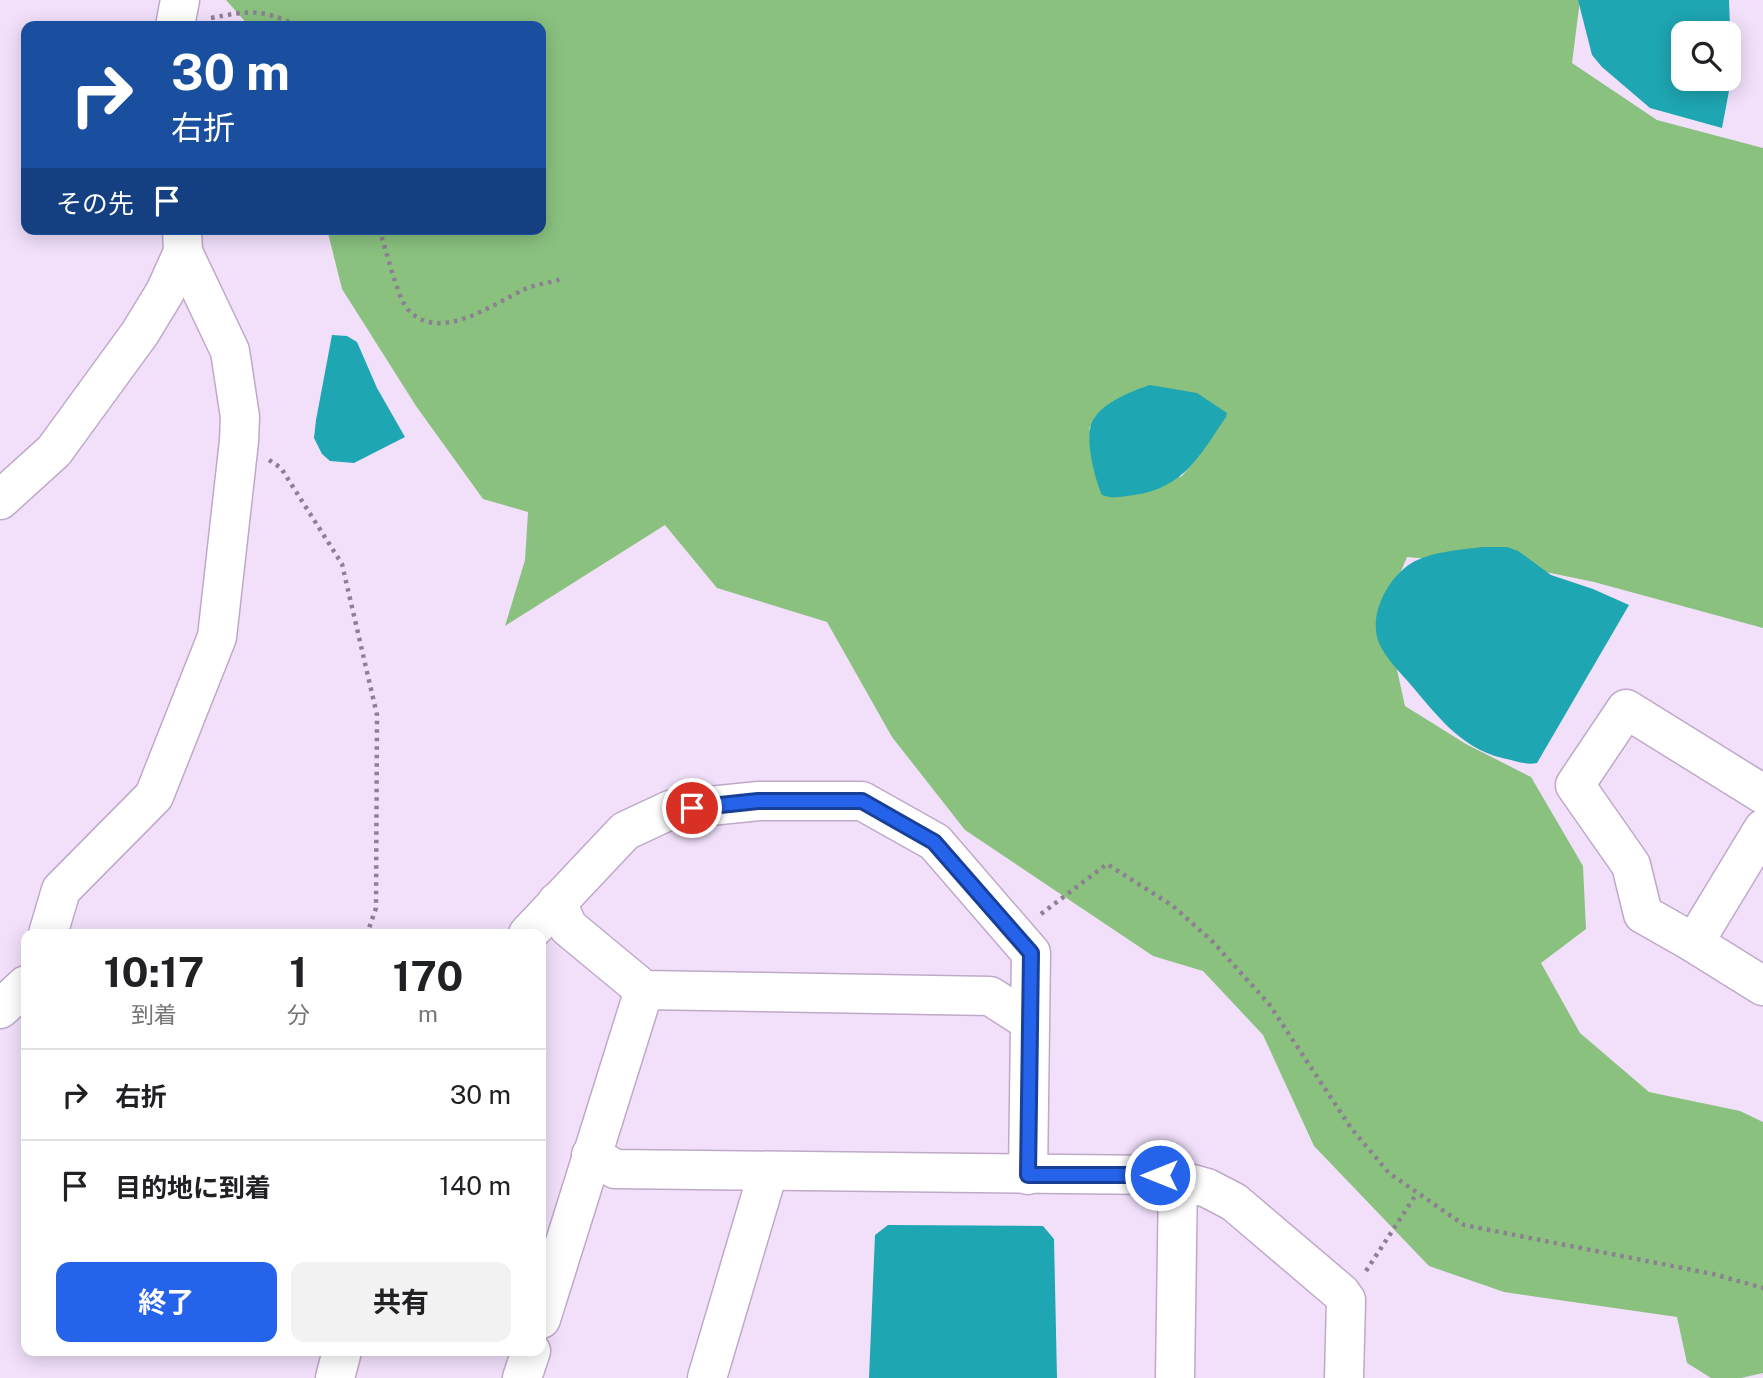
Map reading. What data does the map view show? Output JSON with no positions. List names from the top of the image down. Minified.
{"page":{"turn":["30 m","右折"],"then":"その先","eta":["10:17","到着","1","分","170","m"],"list":[{"name":"右折","value":"30 m"},{"name":"目的地に到着","value":"140 m"}],"buttons":["終了","共有"]}}
